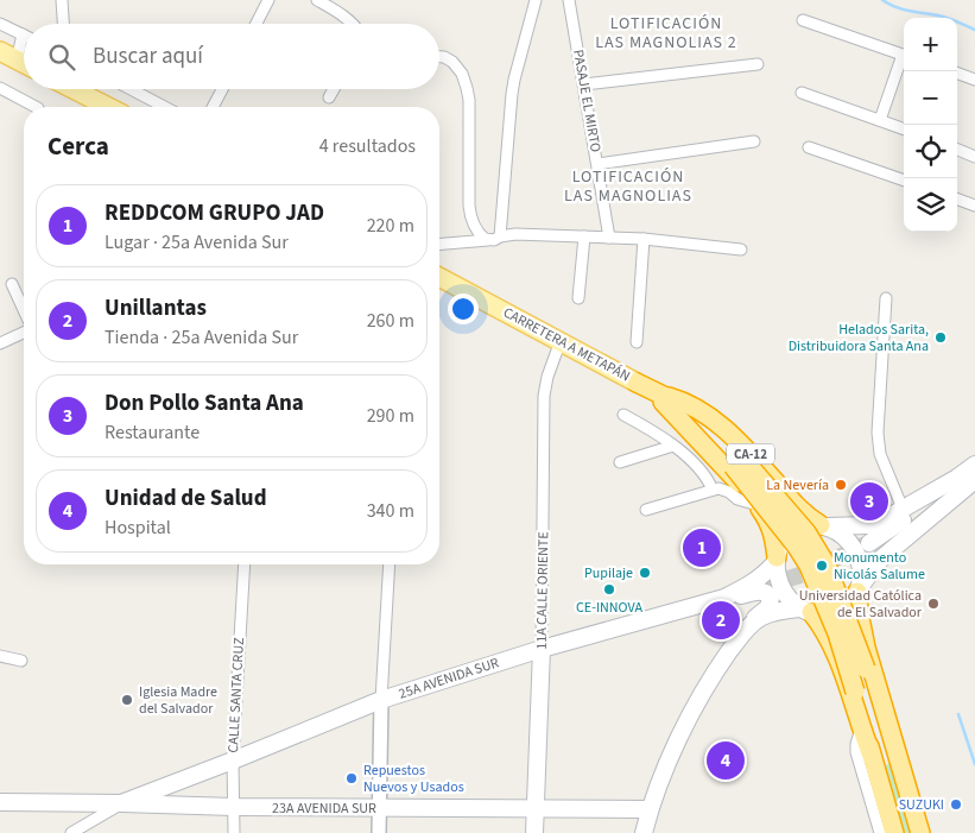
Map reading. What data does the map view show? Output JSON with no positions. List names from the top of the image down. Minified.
{"streets":{"highway":["CA-12"],"main road":["CARRETERA A METAPÁN","11A CALLE ORIENTE","25A AVENIDA SUR","23A AVENIDA SUR"],"street":["PASAJE EL MIRTO","CALLE SANTA CRUZ"]},"crossings":[["CARRETERA A METAPÁN","11A CALLE ORIENTE"],["CA-12","25A AVENIDA SUR"],["11A CALLE ORIENTE","25A AVENIDA SUR"],["11A CALLE ORIENTE","23A AVENIDA SUR"],["25A AVENIDA SUR","CALLE SANTA CRUZ"],["25A AVENIDA SUR","23A AVENIDA SUR"],["CALLE SANTA CRUZ","23A AVENIDA SUR"]],"districts":["LOTIFICACIÓN LAS MAGNOLIAS 2","LOTIFICACIÓN LAS MAGNOLIAS"],"places":["Helados Sarita, Distribuidora Santa Ana","La Nevería","Monumento Nicolás Salume","Pupilaje","CE-INNOVA","Universidad Católica de El Salvador","Iglesia Madre del Salvador","Repuestos Nuevos y Usados","SUZUKI"],"page":{"map_buttons":["+","−"],"search":"Buscar aquí","heading":["Cerca","4 resultados"],"list":[{"mark":"1","name":"REDDCOM GRUPO JAD","note":"Lugar · 25a Avenida Sur","value":"220 m"},{"mark":"2","name":"Unillantas","note":"Tienda · 25a Avenida Sur","value":"260 m"},{"mark":"3","name":"Don Pollo Santa Ana","note":"Restaurante","value":"290 m"},{"mark":"4","name":"Unidad de Salud","note":"Hospital","value":"340 m"}],"pins":["3","1","2","4"]}}
